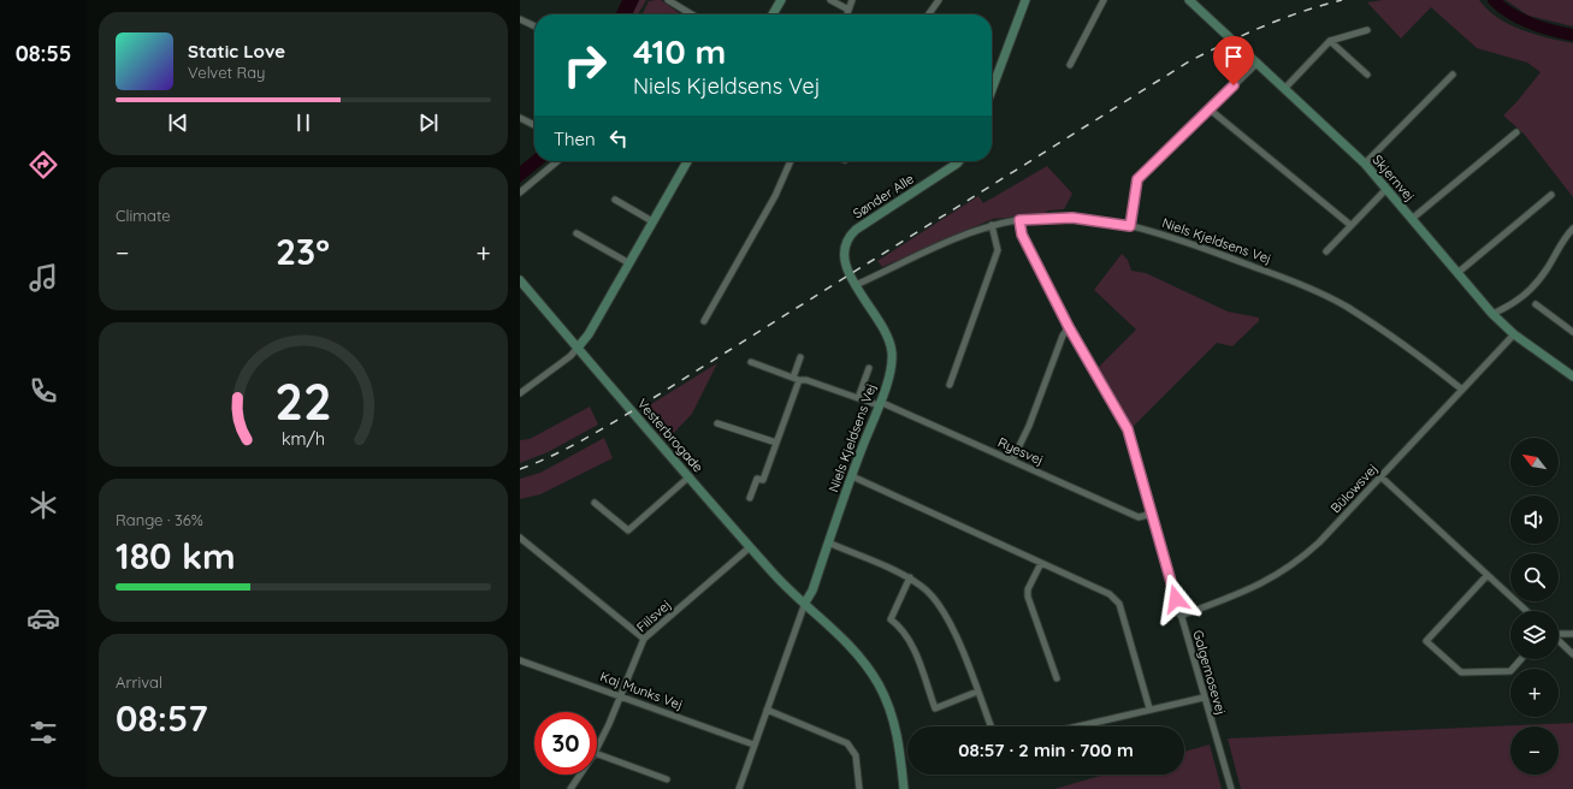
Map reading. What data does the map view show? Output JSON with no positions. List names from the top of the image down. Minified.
{"streets":{"street":["Skjernvej","Sønder Alle","Niels Kjeldsens Vej","Vesterbrogade","Ryesvej","Bülowsvej","Fiilsvej","Galgemosevej","Kaj Munks Vej"]},"crossings":[["Skjernvej","Bülowsvej"],["Sønder Alle","Niels Kjeldsens Vej"],["Niels Kjeldsens Vej","Vesterbrogade"],["Niels Kjeldsens Vej","Ryesvej"],["Niels Kjeldsens Vej","Bülowsvej"],["Niels Kjeldsens Vej","Galgemosevej"],["Vesterbrogade","Fiilsvej"],["Ryesvej","Galgemosevej"],["Bülowsvej","Galgemosevej"],["Fiilsvej","Kaj Munks Vej"]],"north":"top left","page":{"tabs":"08:55","turn":["410 m","Niels Kjeldsens Vej"],"song":["Static Love","Velvet Ray"],"then":"Then","tile":["Climate",["Range · 36%","180 km"],["Arrival","08:57"]],"heat":["−","23°","+"],"map_buttons":["+","−"],"limit":"30","trip":"08:57 · 2 min · 700 m","gauge":["22","km/h"]}}
